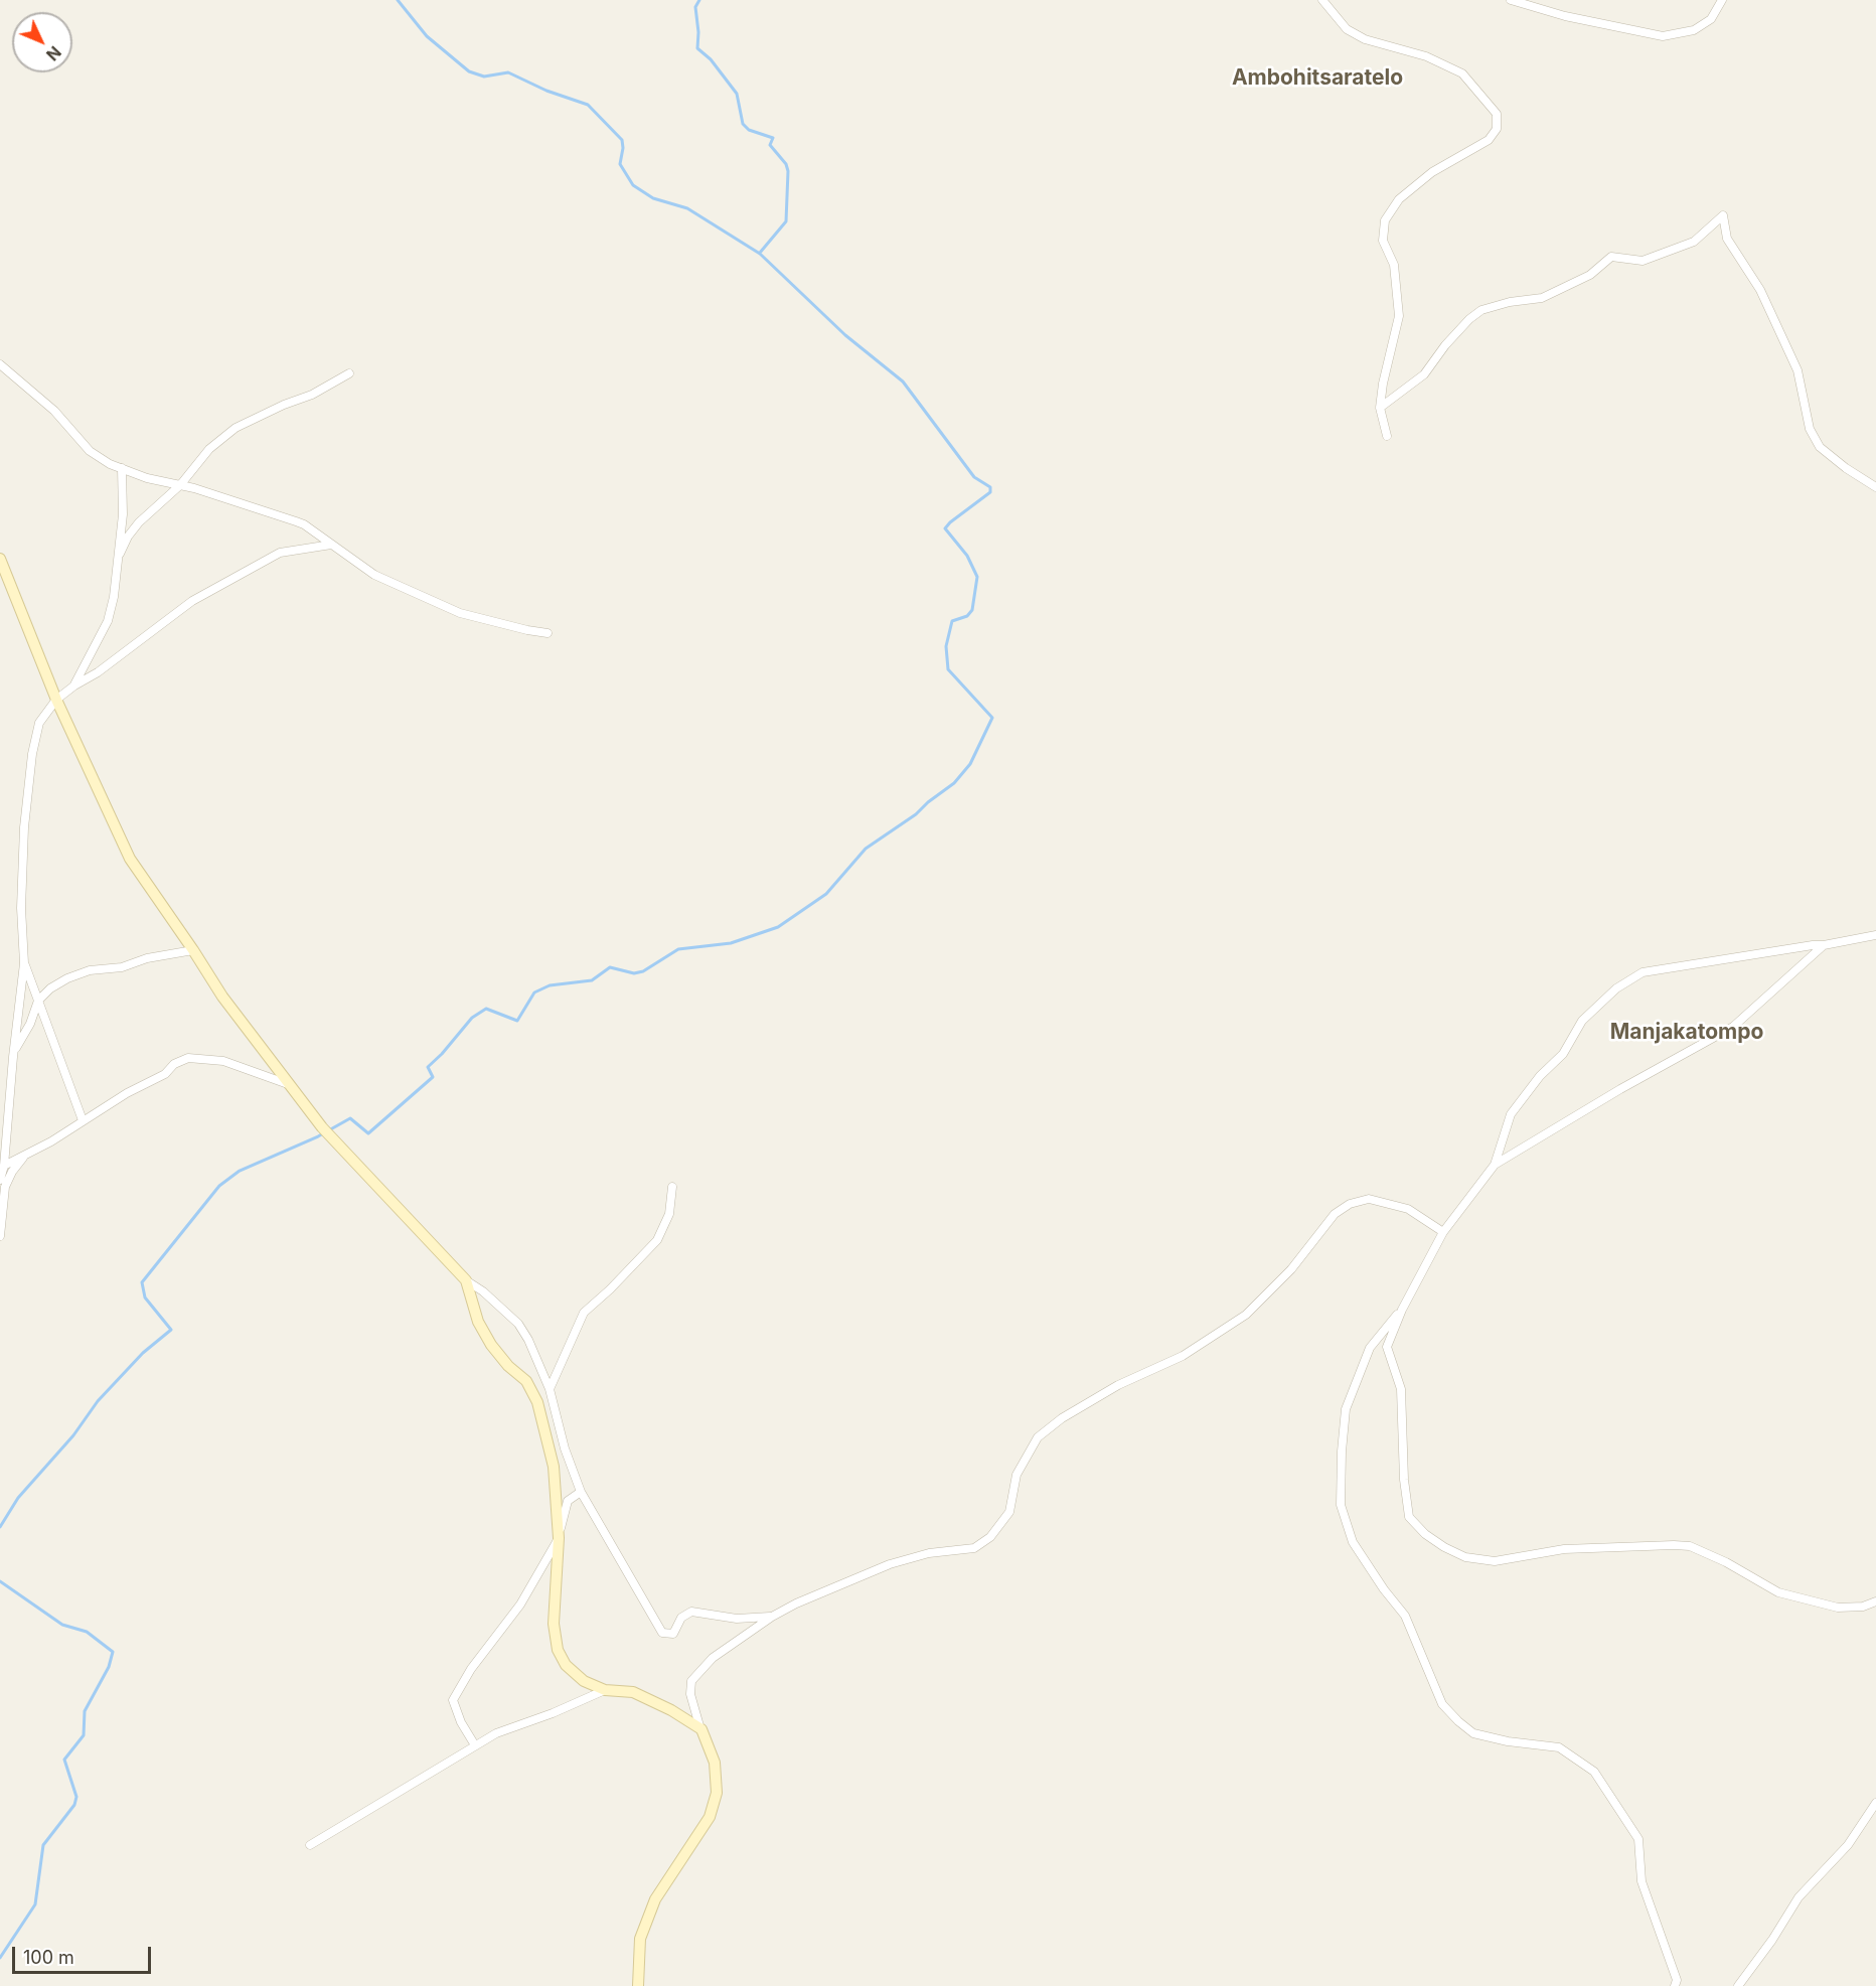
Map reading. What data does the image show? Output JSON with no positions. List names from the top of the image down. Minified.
{"districts":["Ambohitsaratelo","Manjakatompo"],"scale_bar":"100 m","north":"bottom right"}
